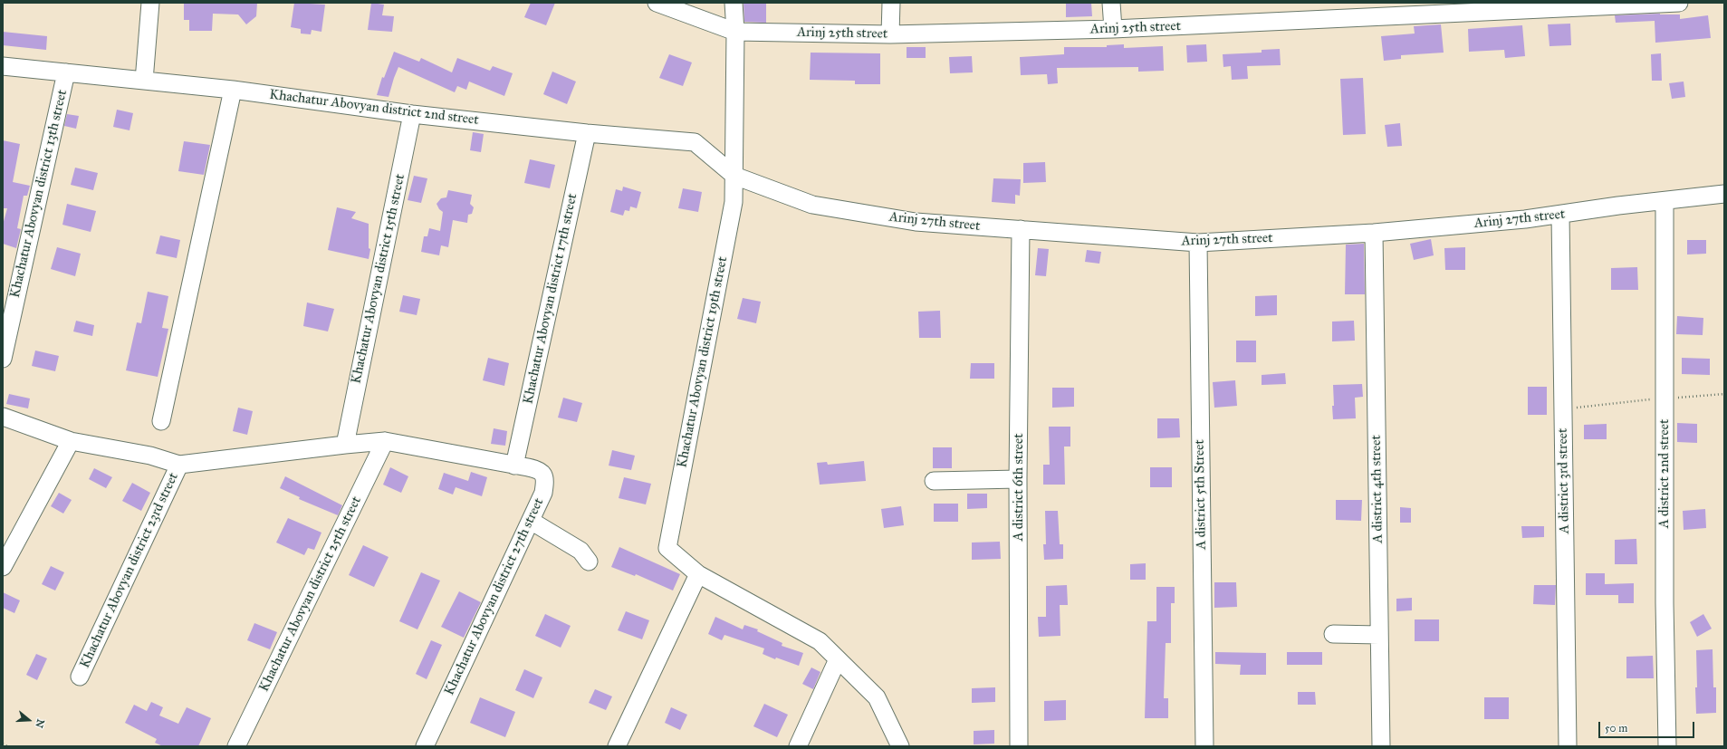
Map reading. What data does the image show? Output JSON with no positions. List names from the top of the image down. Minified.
{"streets":{"street":["Arinj 25th street","Khachatur Abovyan district 2nd street","Khachatur Abovyan district 13th street","Arinj 27th street","Khachatur Abovyan district 15th street","Khachatur Abovyan district 17th street","Khachatur Abovyan district 19th street","A district 2nd street","A district 3rd street","A district 6th street","A district 4th street","A district 5th Street","Khachatur Abovyan district 23rd street","Khachatur Abovyan district 25th street","Khachatur Abovyan district 27th street"]},"crossings":[["Khachatur Abovyan district 2nd street","Khachatur Abovyan district 13th street"],["Khachatur Abovyan district 2nd street","Arinj 27th street"],["Khachatur Abovyan district 2nd street","Khachatur Abovyan district 15th street"],["Khachatur Abovyan district 2nd street","Khachatur Abovyan district 17th street"],["Khachatur Abovyan district 2nd street","Khachatur Abovyan district 19th street"],["Arinj 27th street","Khachatur Abovyan district 19th street"],["Arinj 27th street","A district 2nd street"],["Arinj 27th street","A district 3rd street"],["Arinj 27th street","A district 6th street"],["Arinj 27th street","A district 4th street"],["Arinj 27th street","A district 5th Street"],["Khachatur Abovyan district 17th street","Khachatur Abovyan district 27th street"]],"scale_bar":"50 m","north":"right"}
